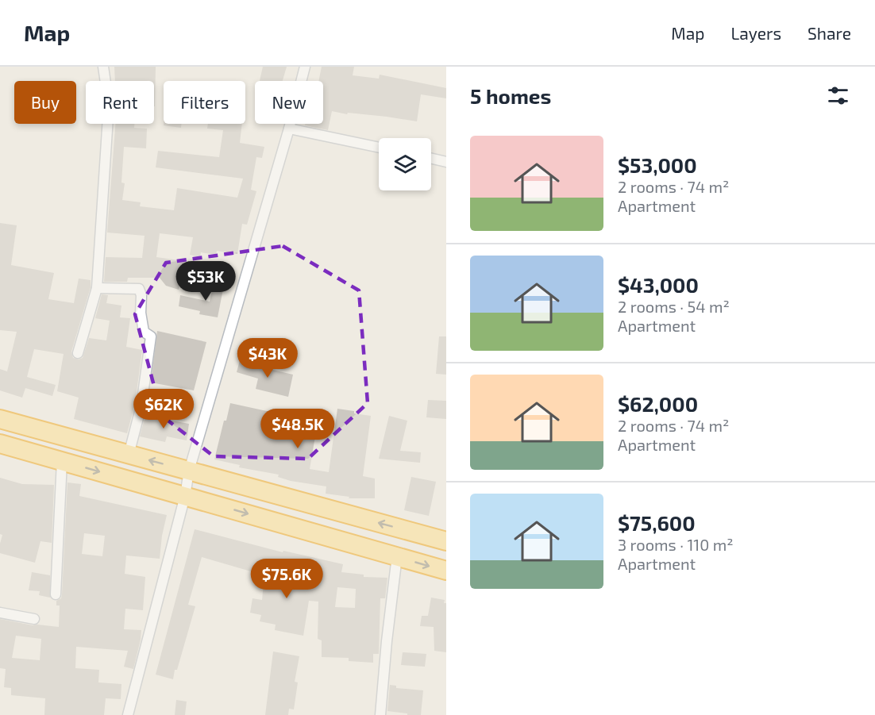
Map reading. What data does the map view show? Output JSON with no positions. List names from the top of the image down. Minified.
{"page":{"header":"Map","nav":["Map","Layers","Share"],"heading":"5 homes","chip":["Buy","Rent","Filters","New"],"list":[{"name":"$53,000","note":"2 rooms · 74 m² · Apartment"},{"name":"$43,000","note":"2 rooms · 54 m² · Apartment"},{"name":"$62,000","note":"2 rooms · 74 m² · Apartment"},{"name":"$75,600","note":"3 rooms · 110 m² · Apartment"}],"price":["$53K","$43K","$62K","$48.5K","$75.6K"]}}
